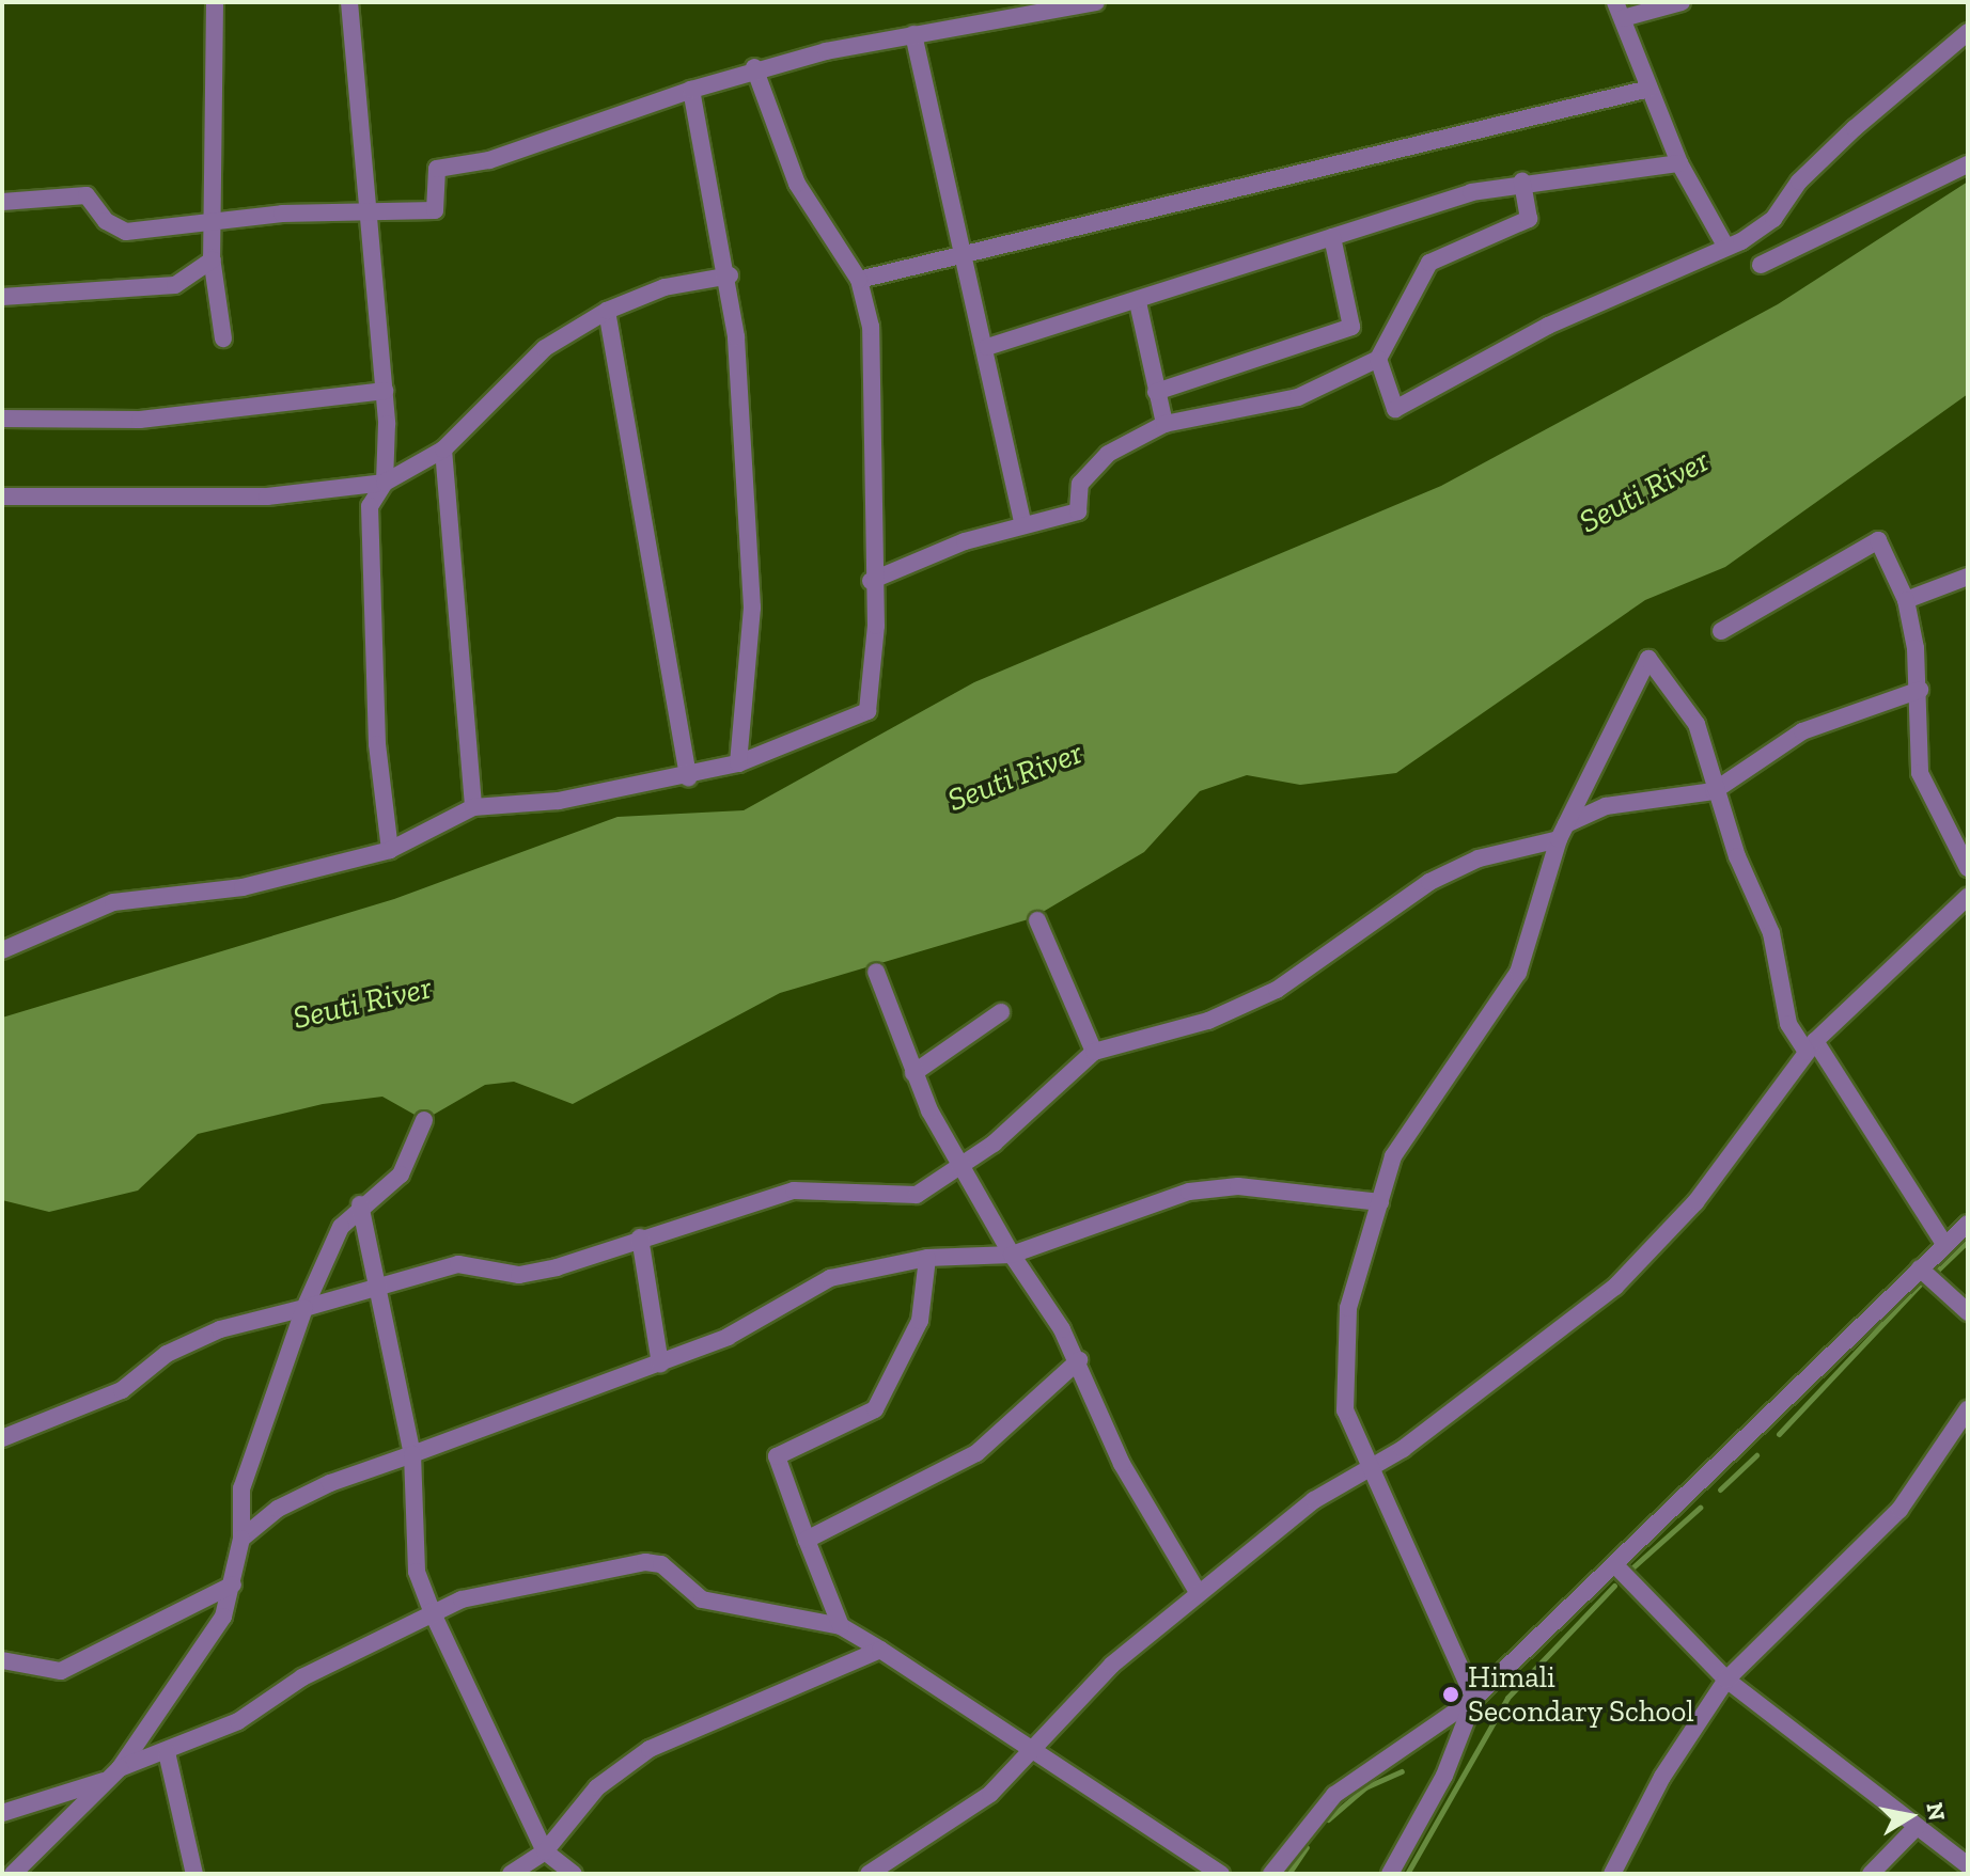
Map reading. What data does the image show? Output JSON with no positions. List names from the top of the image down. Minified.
{"water":["Seuti River"],"places":["Himali Secondary School"],"north":"right"}
